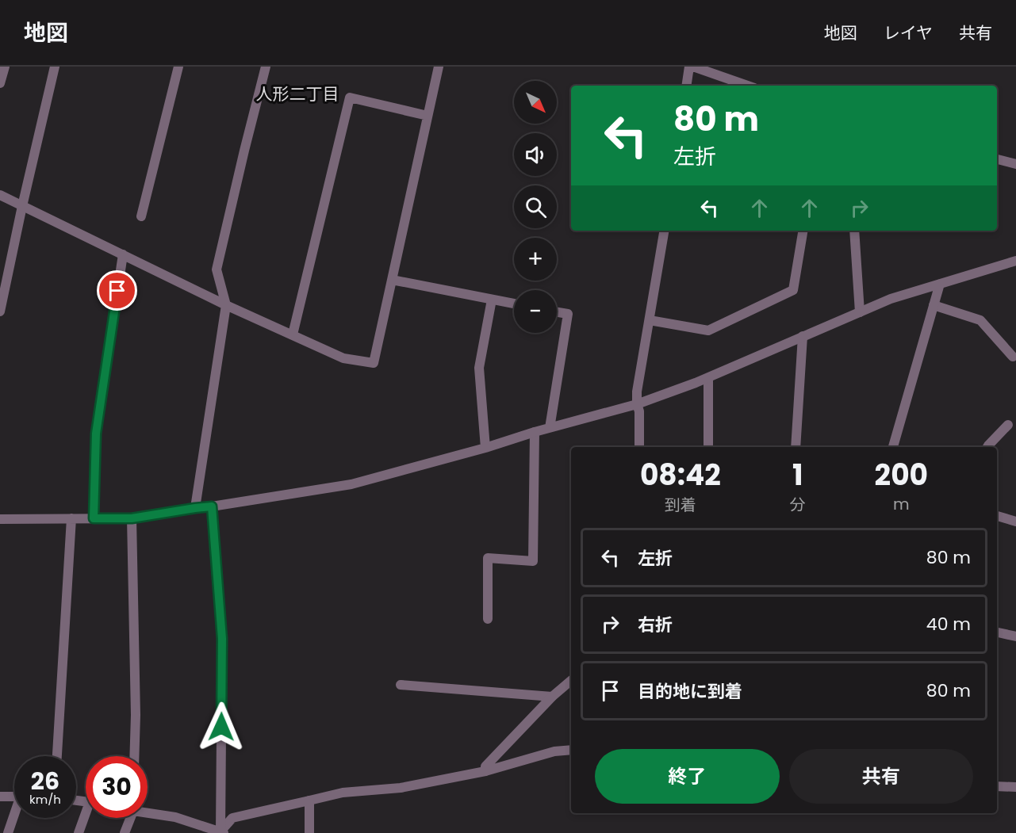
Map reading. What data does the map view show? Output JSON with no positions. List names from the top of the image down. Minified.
{"districts":["人形二丁目"],"north":"bottom right","page":{"header":"地図","nav":["地図","レイヤ","共有"],"map_buttons":["+","−"],"turn":["80 m","左折"],"eta":["08:42","到着","1","分","200","m"],"list":[{"name":"左折","value":"80 m"},{"name":"右折","value":"40 m"},{"name":"目的地に到着","value":"80 m"}],"buttons":["終了","共有"],"speed":"26 km/h","limit":"30"}}
